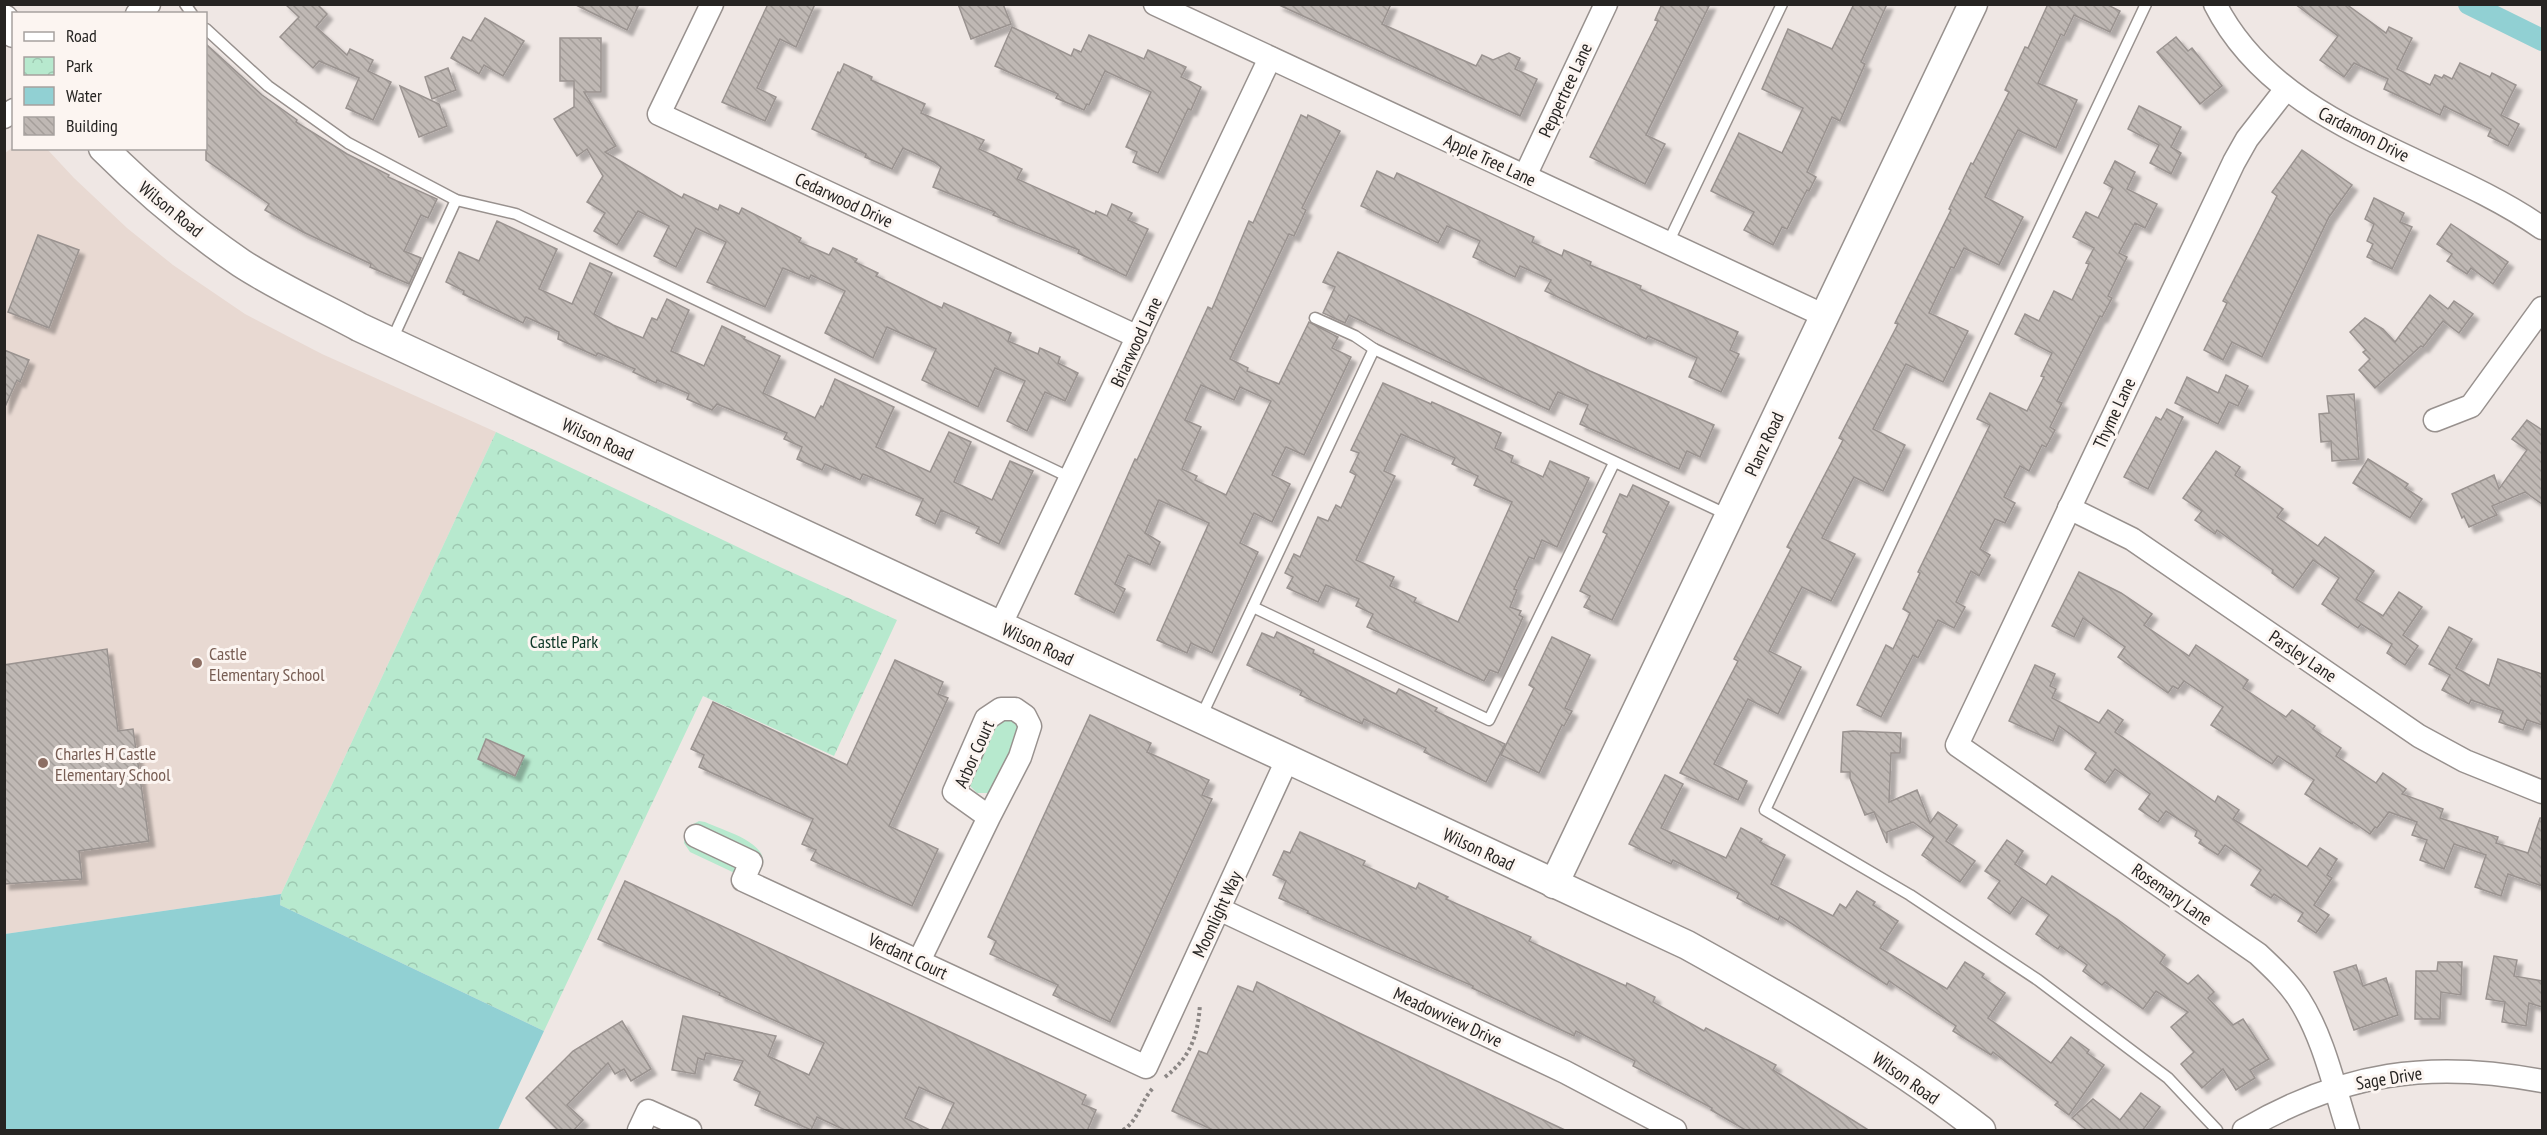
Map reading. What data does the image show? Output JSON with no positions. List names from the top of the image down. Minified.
{"streets":{"street":["Peppertree Lane","Cardamon Drive","Apple Tree Lane","Cedarwood Drive","Wilson Road","Briarwood Lane","Thyme Lane","Planz Road","Parsley Lane","Rosemary Lane","Moonlight Way","Verdant Court","Meadowview Drive","Sage Drive"]},"crossings":[["Peppertree Lane","Apple Tree Lane"],["Cardamon Drive","Thyme Lane"],["Apple Tree Lane","Briarwood Lane"],["Apple Tree Lane","Planz Road"],["Cedarwood Drive","Briarwood Lane"],["Wilson Road","Briarwood Lane"],["Wilson Road","Planz Road"],["Wilson Road","Moonlight Way"],["Thyme Lane","Parsley Lane"],["Thyme Lane","Rosemary Lane"],["Rosemary Lane","Sage Drive"],["Moonlight Way","Verdant Court"],["Moonlight Way","Meadowview Drive"]],"parks":["Castle Park"],"places":["Castle Elementary School","Charles H Castle Elementary School"],"legend":["Road","Park","Water","Building"]}
